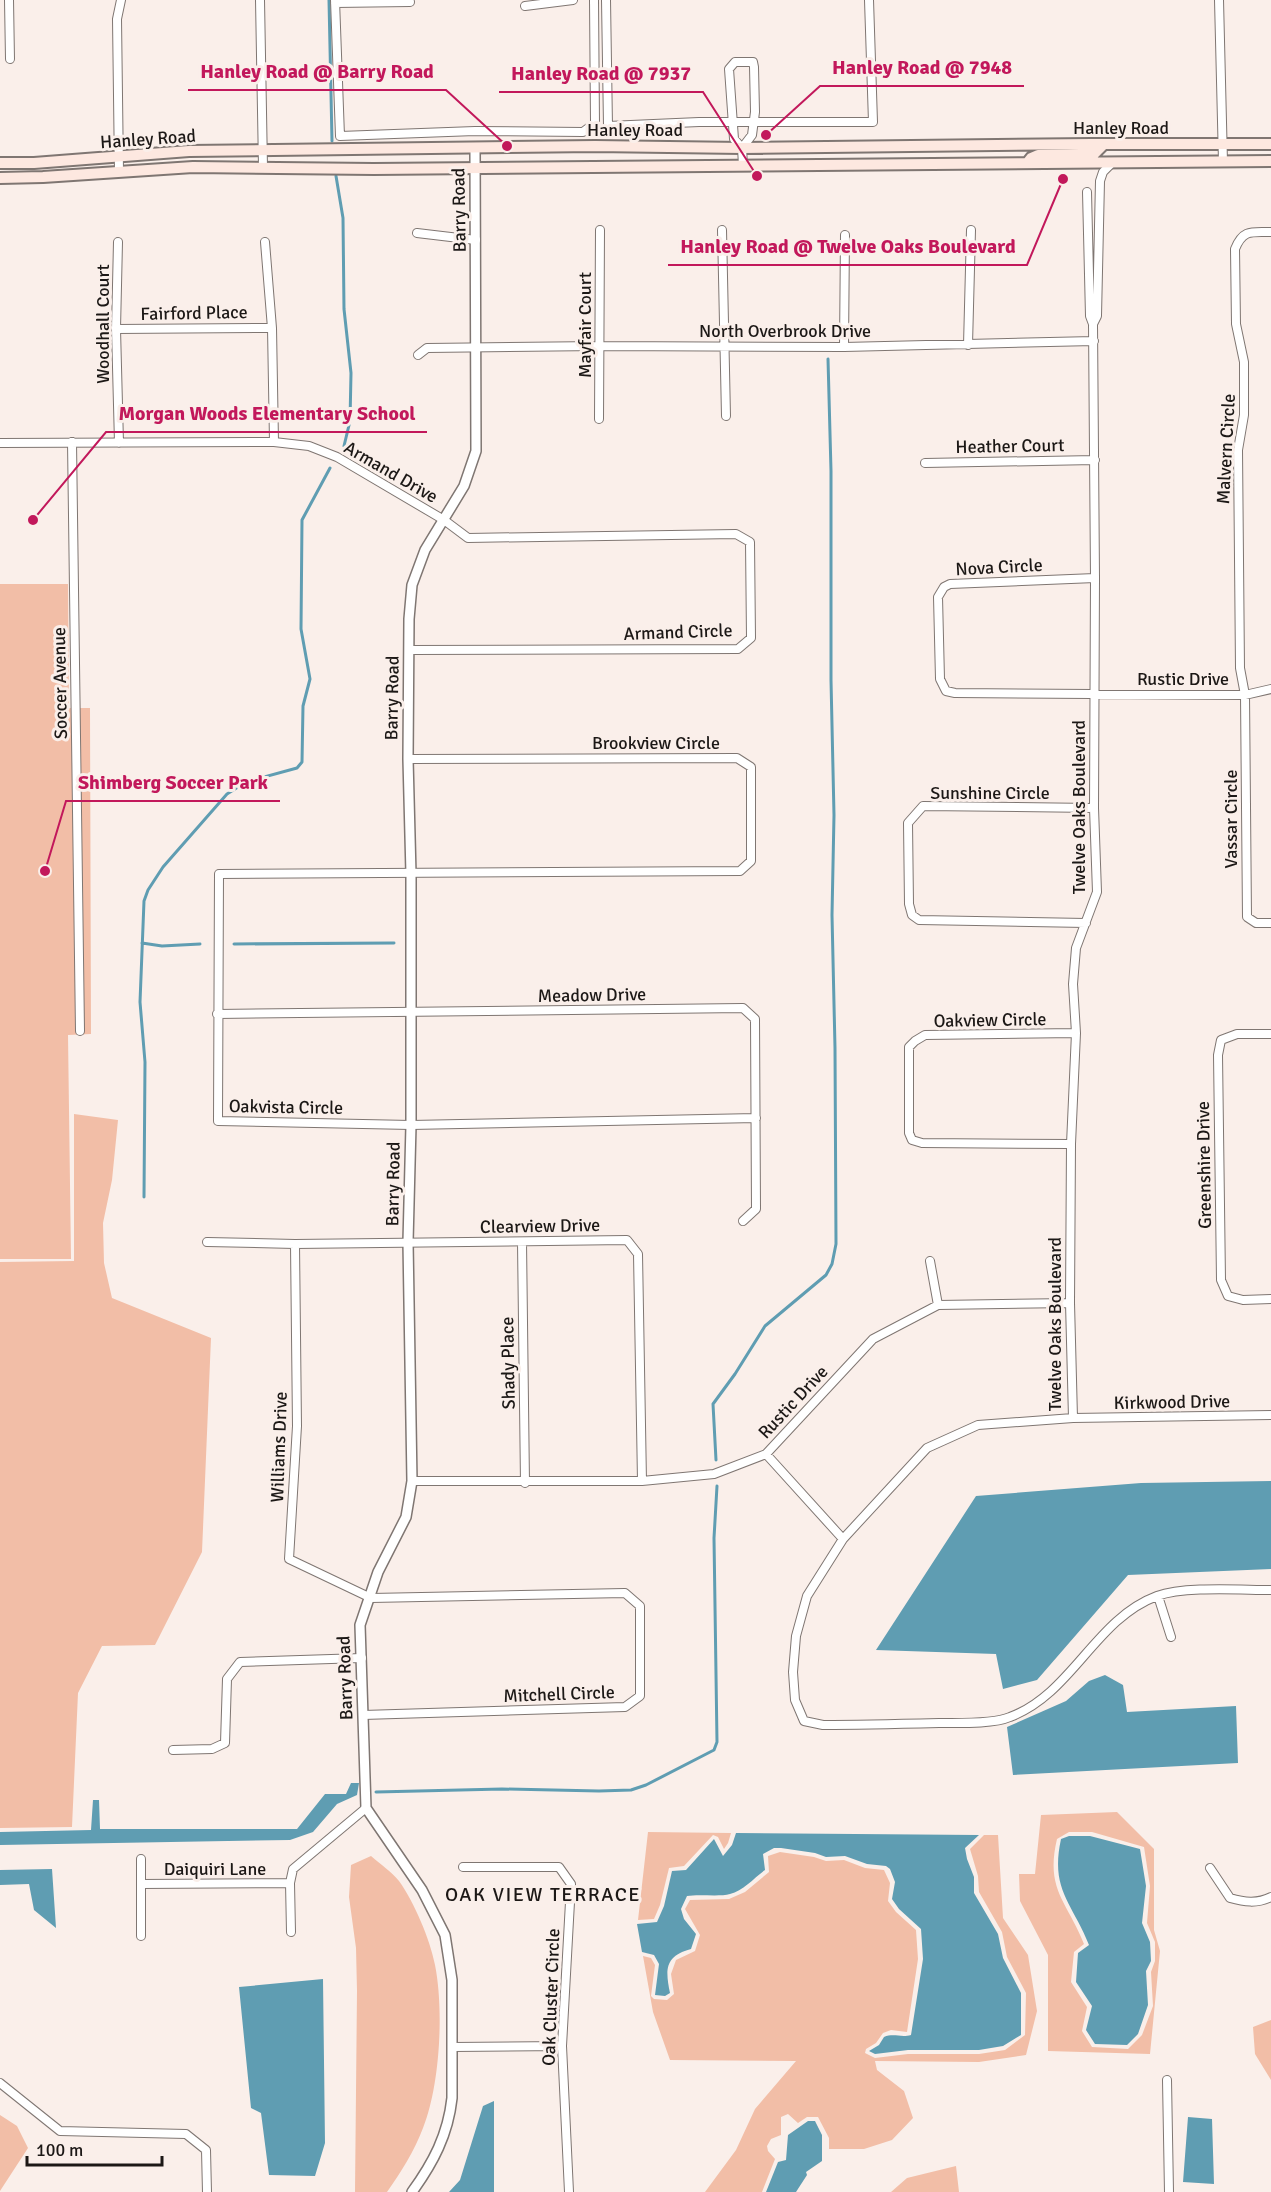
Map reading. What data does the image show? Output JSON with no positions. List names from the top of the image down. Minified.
{"streets":{"main road":["Hanley Road"],"street":["Barry Road","Fairford Place","Woodhall Court","Mayfair Court","North Overbrook Drive","Heather Court","Malvern Circle","Armand Drive","Nova Circle","Armand Circle","Rustic Drive","Soccer Avenue","Brookview Circle","Sunshine Circle","Twelve Oaks Boulevard","Vassar Circle","Meadow Drive","Oakview Circle","Oakvista Circle","Greenshire Drive","Clearview Drive","Shady Place","Kirkwood Drive","Williams Drive","Mitchell Circle","Daiquiri Lane","Oak Cluster Circle"]},"crossings":[["Hanley Road","Barry Road"],["Hanley Road","Twelve Oaks Boulevard"],["Barry Road","North Overbrook Drive"],["Barry Road","Armand Drive"],["Barry Road","Armand Circle"],["Barry Road","Rustic Drive"],["Barry Road","Brookview Circle"],["Barry Road","Meadow Drive"],["Barry Road","Oakvista Circle"],["Barry Road","Clearview Drive"],["Barry Road","Williams Drive"],["Barry Road","Mitchell Circle"],["Fairford Place","Woodhall Court"],["Woodhall Court","Armand Drive"],["Mayfair Court","North Overbrook Drive"],["North Overbrook Drive","Twelve Oaks Boulevard"],["Heather Court","Twelve Oaks Boulevard"],["Malvern Circle","Rustic Drive"],["Malvern Circle","Vassar Circle"],["Armand Drive","Armand Circle"],["Armand Drive","Soccer Avenue"],["Nova Circle","Rustic Drive"],["Nova Circle","Twelve Oaks Boulevard"],["Rustic Drive","Twelve Oaks Boulevard"],["Rustic Drive","Vassar Circle"],["Rustic Drive","Clearview Drive"],["Rustic Drive","Shady Place"],["Brookview Circle","Oakvista Circle"],["Sunshine Circle","Twelve Oaks Boulevard"],["Twelve Oaks Boulevard","Oakview Circle"],["Twelve Oaks Boulevard","Kirkwood Drive"],["Meadow Drive","Oakvista Circle"],["Clearview Drive","Shady Place"],["Clearview Drive","Williams Drive"],["Williams Drive","Mitchell Circle"]],"districts":["OAK VIEW TERRACE"],"places":["Hanley Road @ 7948","Hanley Road @ Barry Road","Hanley Road @ 7937","Hanley Road @ Twelve Oaks Boulevard","Morgan Woods Elementary School","Shimberg Soccer Park"],"scale_bar":"100 m"}
